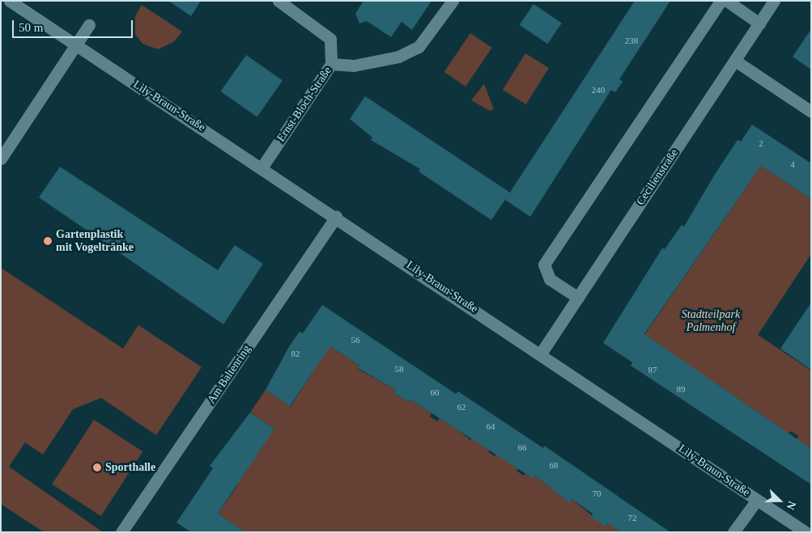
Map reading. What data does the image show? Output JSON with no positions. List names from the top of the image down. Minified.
{"streets":{"street":["Ernst-Bloch-Straße","Lily-Braun-Straße","Cecilienstraße","Am Baltenring"]},"crossings":[["Ernst-Bloch-Straße","Lily-Braun-Straße"],["Lily-Braun-Straße","Cecilienstraße"],["Lily-Braun-Straße","Am Baltenring"]],"parks":["Stadtteilpark Palmenhof"],"places":["Gartenplastik mit Vogeltränke","Sporthalle"],"house_numbers":["238","240","2","4","56","82","58","87","89","60","62","64","66","68","70","72"],"scale_bar":"50 m","north":"right"}
